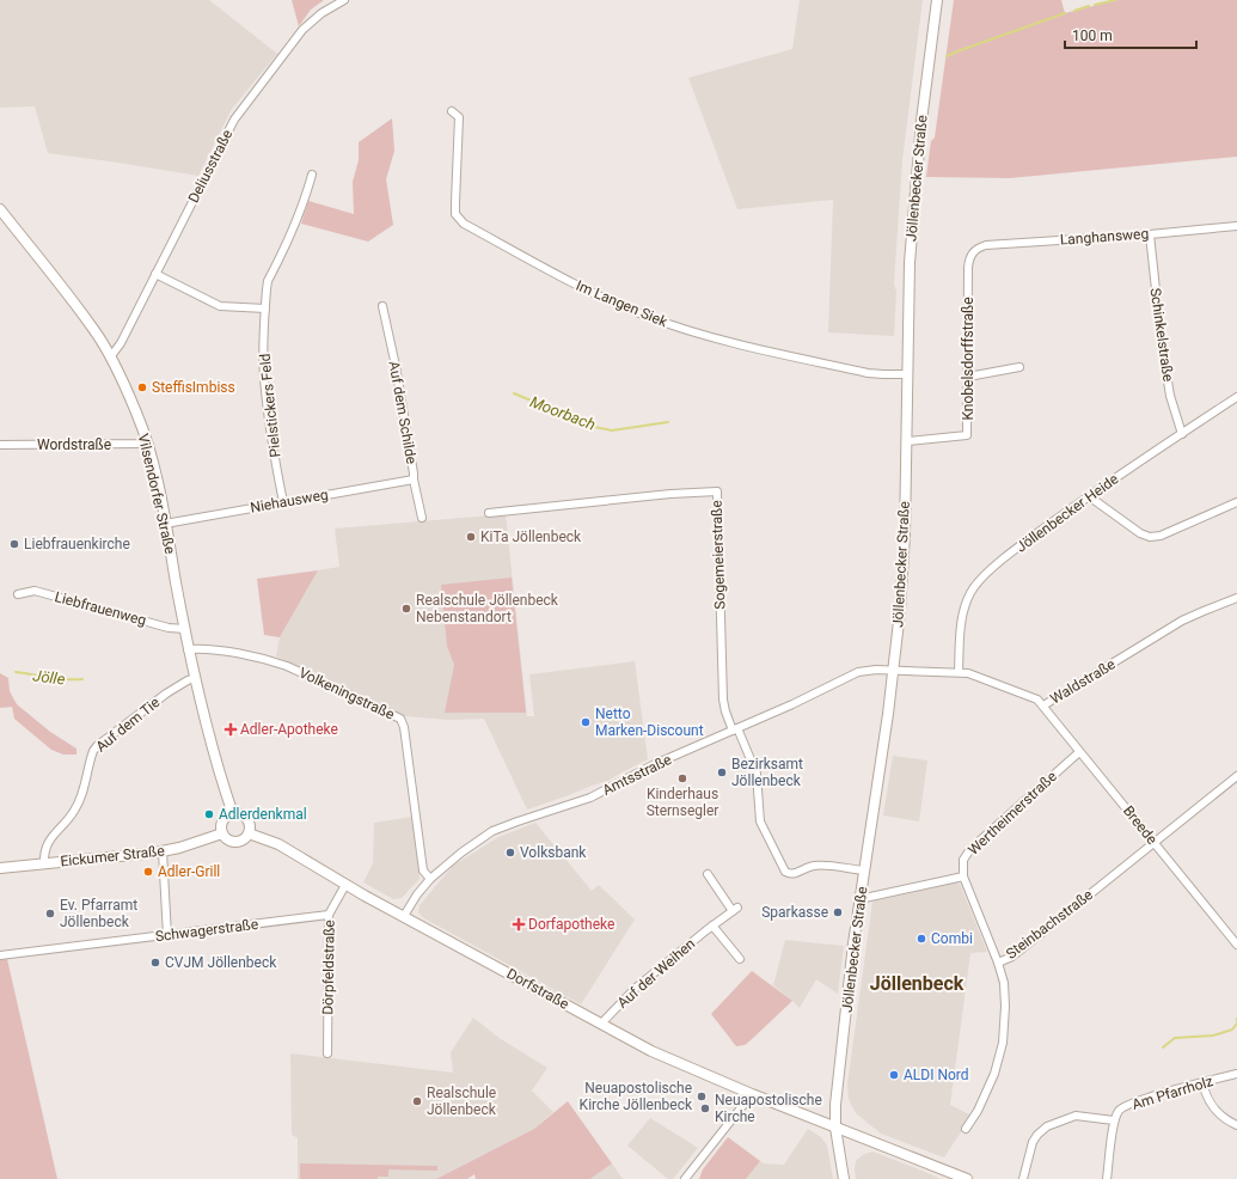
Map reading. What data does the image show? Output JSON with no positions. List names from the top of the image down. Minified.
{"streets":{"main road":["Jöllenbecker Straße","Vilsendorfer Straße","Eickumer Straße","Dorfstraße"],"street":["Deliusstraße","Langhansweg","Im Langen Siek","Schinkelstraße","Knobelsdorffstraße","Pielstickers Feld","Auf dem Schilde","Wordstraße","Niehausweg","Jöllenbecker Heide","Sogemeierstraße","Liebfrauenweg","Waldstraße","Volkeningstraße","Auf dem Tie","Amtsstraße","Wertheimerstraße","Breede","Steinbachstraße","Schwagerstraße","Dörpfeldstraße","Auf der Weihen","Am Pfarrholz"]},"crossings":[["Deliusstraße","Vilsendorfer Straße"],["Jöllenbecker Straße","Im Langen Siek"],["Jöllenbecker Straße","Knobelsdorffstraße"],["Jöllenbecker Straße","Waldstraße"],["Jöllenbecker Straße","Amtsstraße"],["Jöllenbecker Straße","Dorfstraße"],["Langhansweg","Schinkelstraße"],["Langhansweg","Knobelsdorffstraße"],["Schinkelstraße","Jöllenbecker Heide"],["Pielstickers Feld","Niehausweg"],["Auf dem Schilde","Niehausweg"],["Wordstraße","Vilsendorfer Straße"],["Vilsendorfer Straße","Niehausweg"],["Vilsendorfer Straße","Liebfrauenweg"],["Vilsendorfer Straße","Volkeningstraße"],["Vilsendorfer Straße","Auf dem Tie"],["Vilsendorfer Straße","Eickumer Straße"],["Vilsendorfer Straße","Dorfstraße"],["Jöllenbecker Heide","Waldstraße"],["Sogemeierstraße","Amtsstraße"],["Waldstraße","Amtsstraße"],["Waldstraße","Breede"],["Volkeningstraße","Amtsstraße"],["Auf dem Tie","Eickumer Straße"],["Amtsstraße","Dorfstraße"],["Wertheimerstraße","Breede"],["Breede","Steinbachstraße"],["Eickumer Straße","Dorfstraße"],["Schwagerstraße","Dörpfeldstraße"],["Dörpfeldstraße","Dorfstraße"],["Auf der Weihen","Dorfstraße"]],"districts":["Jöllenbeck"],"water":["Moorbach","Jölle"],"places":{"other":["SteffisImbiss","KiTa Jöllenbeck","Liebfrauenkirche","Realschule Jöllenbeck Nebenstandort","Netto Marken-Discount","Bezirksamt Jöllenbeck","Kinderhaus Sternsegler","Adlerdenkmal","Volksbank","Adler-Grill","Sparkasse","Ev. Pfarramt Jöllenbeck","Combi","CVJM Jöllenbeck","ALDI Nord","Neuapostolische Kirche Jöllenbeck","Realschule Jöllenbeck","Neuapostolische Kirche"],"health":["Adler-Apotheke","Dorfapotheke"]},"scale_bar":"100 m"}
